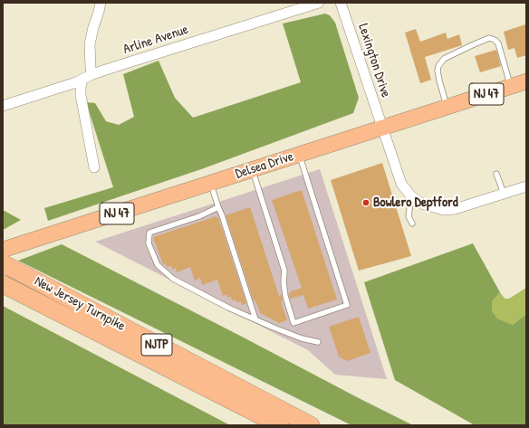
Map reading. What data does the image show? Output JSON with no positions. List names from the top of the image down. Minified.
{"streets":{"highway":["New Jersey Turnpike","NJTP"],"main road":["NJ 47","Delsea Drive"],"street":["Arline Avenue","Lexington Drive"]},"crossings":[["Lexington Drive","Delsea Drive"]],"places":["Bowlero Deptford"]}
